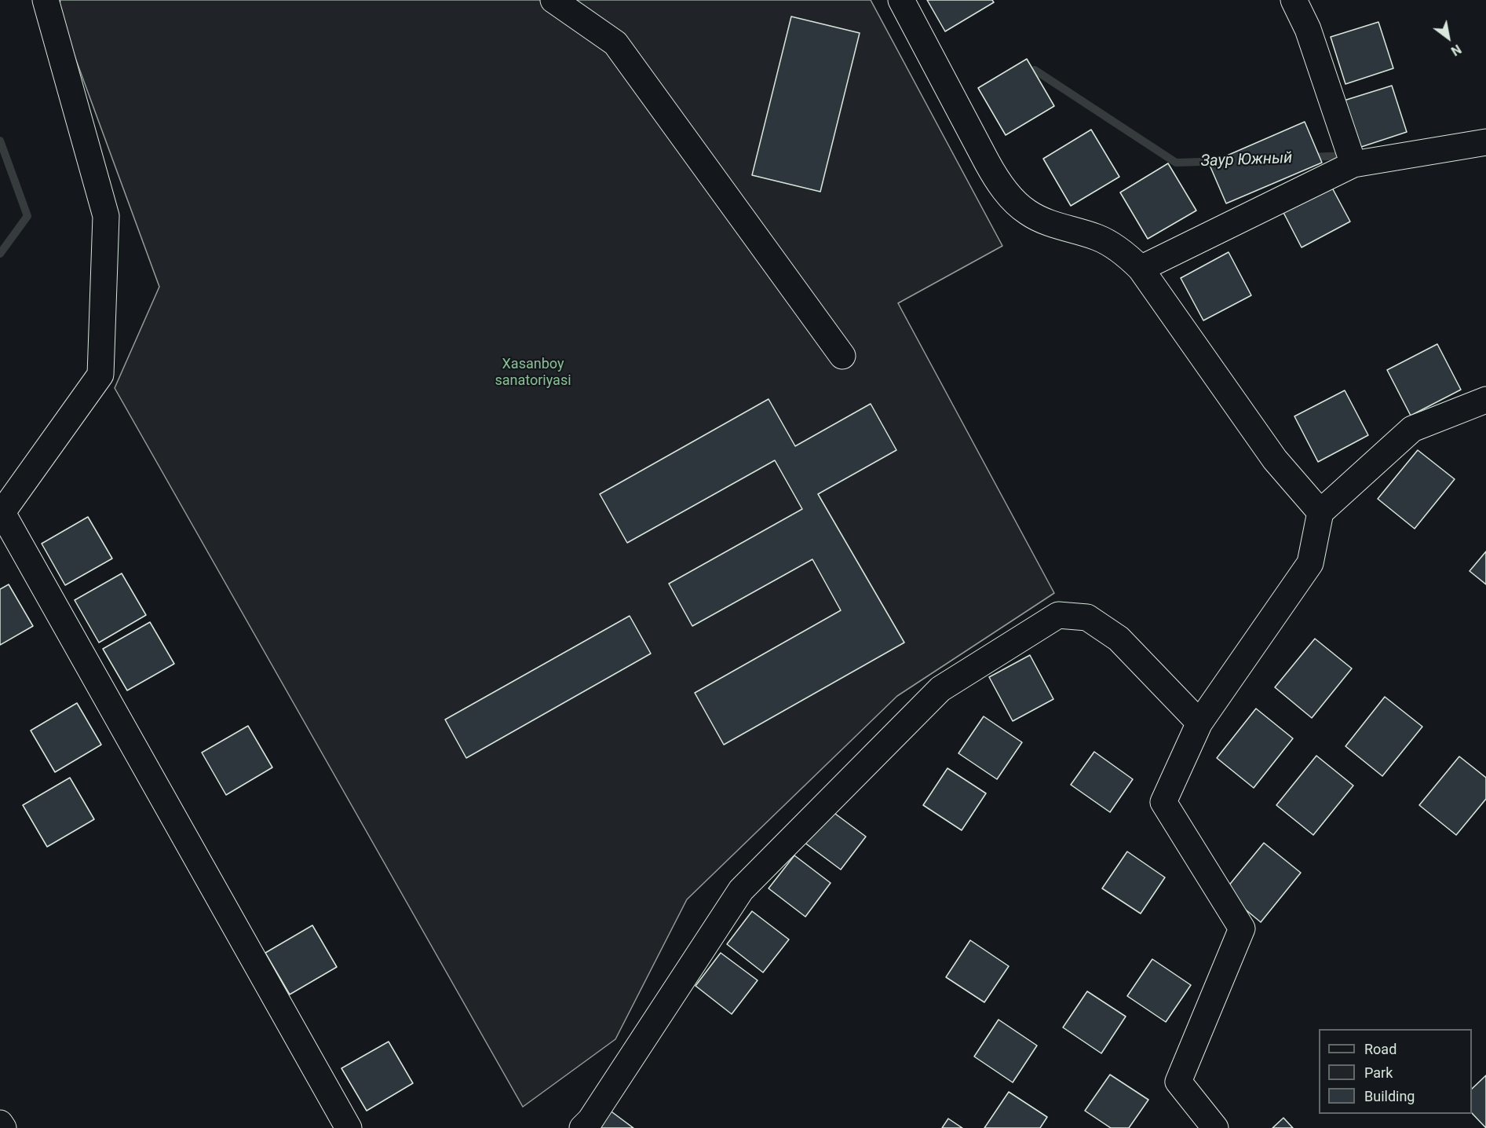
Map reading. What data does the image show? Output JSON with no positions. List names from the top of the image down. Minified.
{"water":["Заур Южный"],"parks":["Xasanboy sanatoriyasi"],"legend":["Road","Park","Building"],"north":"bottom right"}
